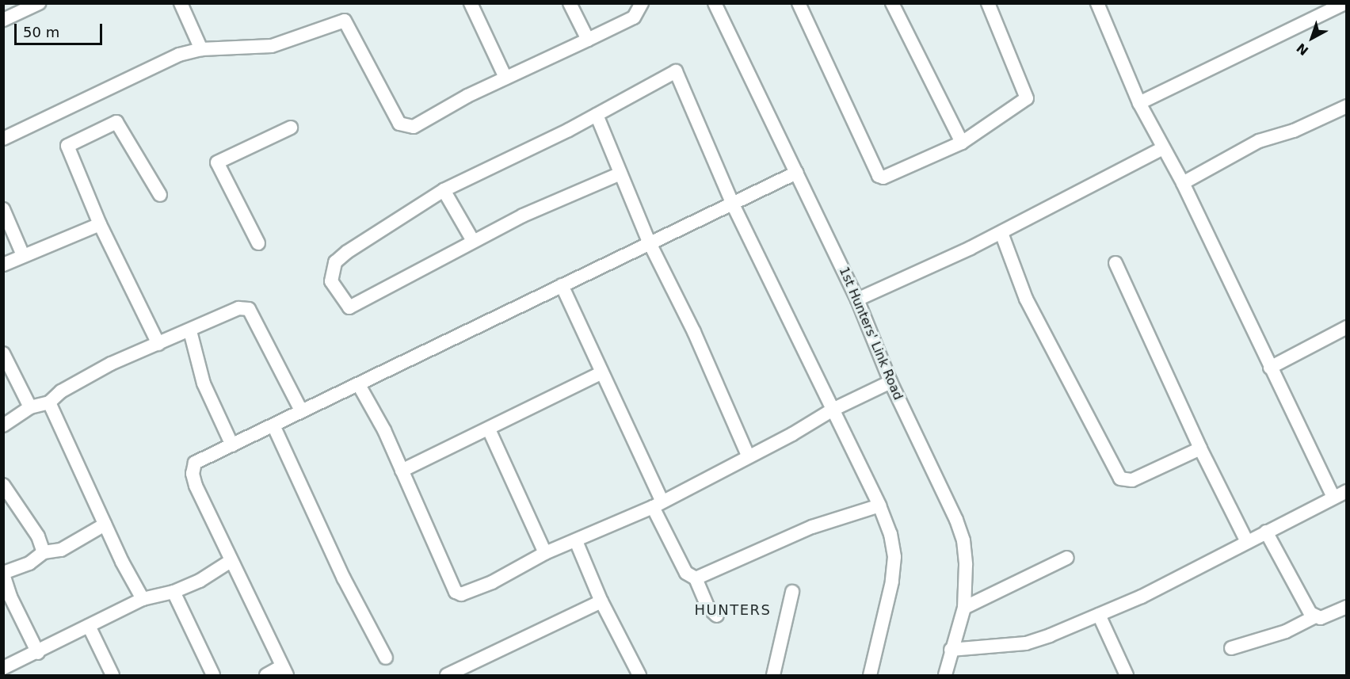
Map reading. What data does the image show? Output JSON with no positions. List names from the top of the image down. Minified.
{"streets":{"street":["1st Hunters' Link Road"]},"districts":["HUNTERS"],"scale_bar":"50 m","north":"bottom left"}
